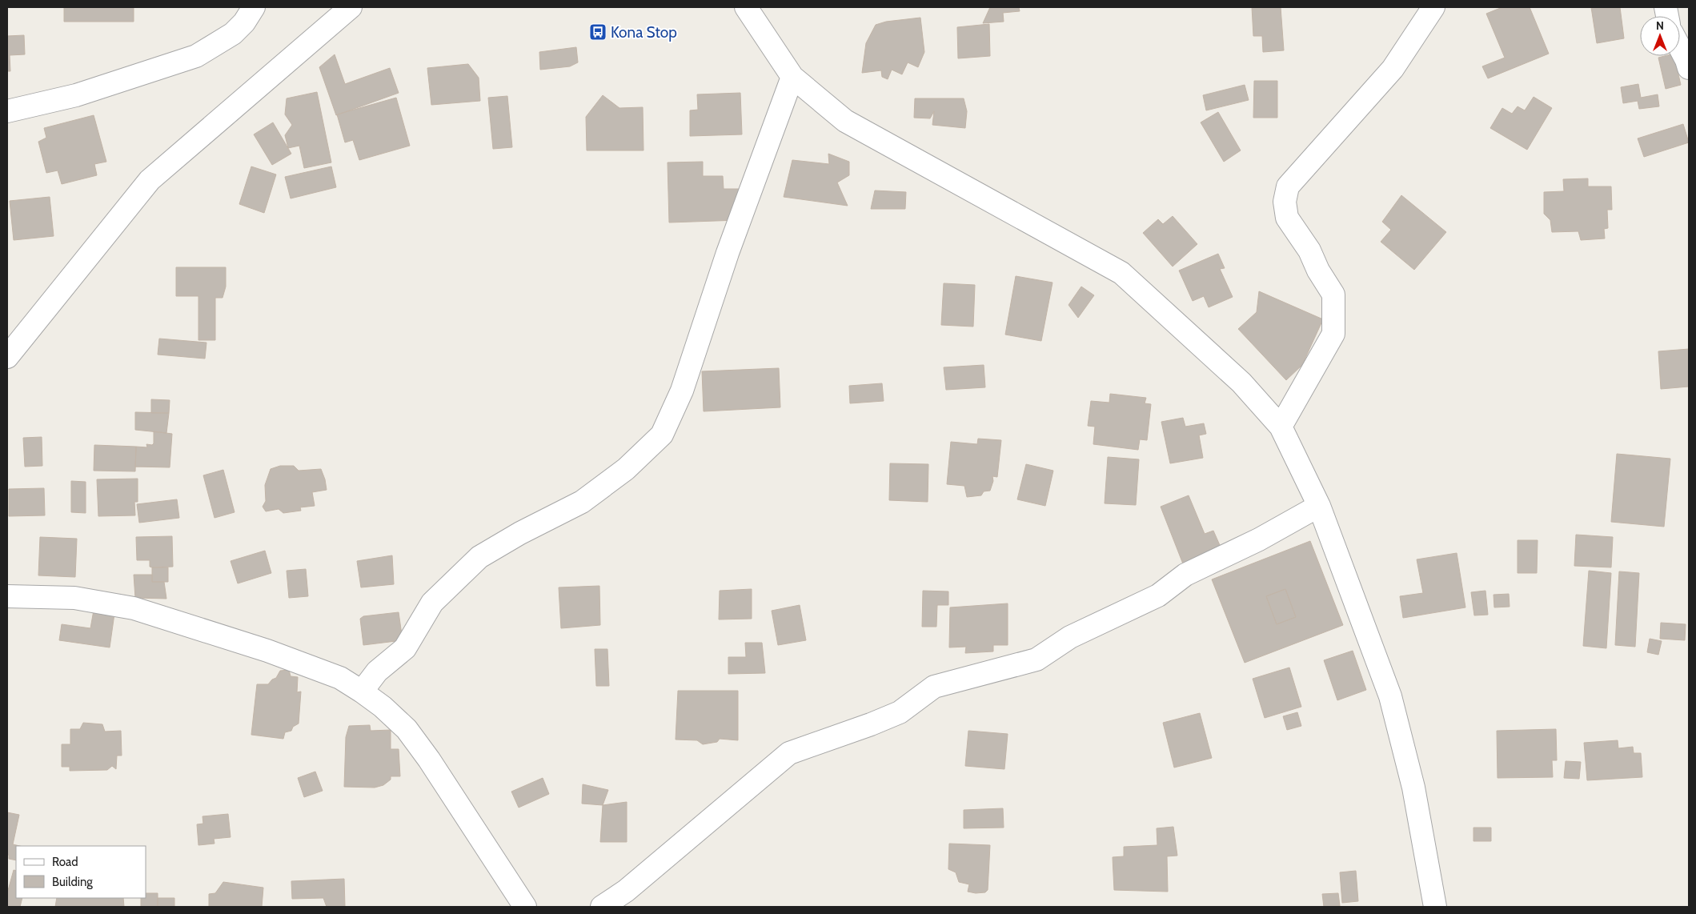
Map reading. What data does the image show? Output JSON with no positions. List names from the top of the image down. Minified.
{"places":{"bus stop":["Kona Stop"]},"legend":["Road","Building"],"north":"top"}
